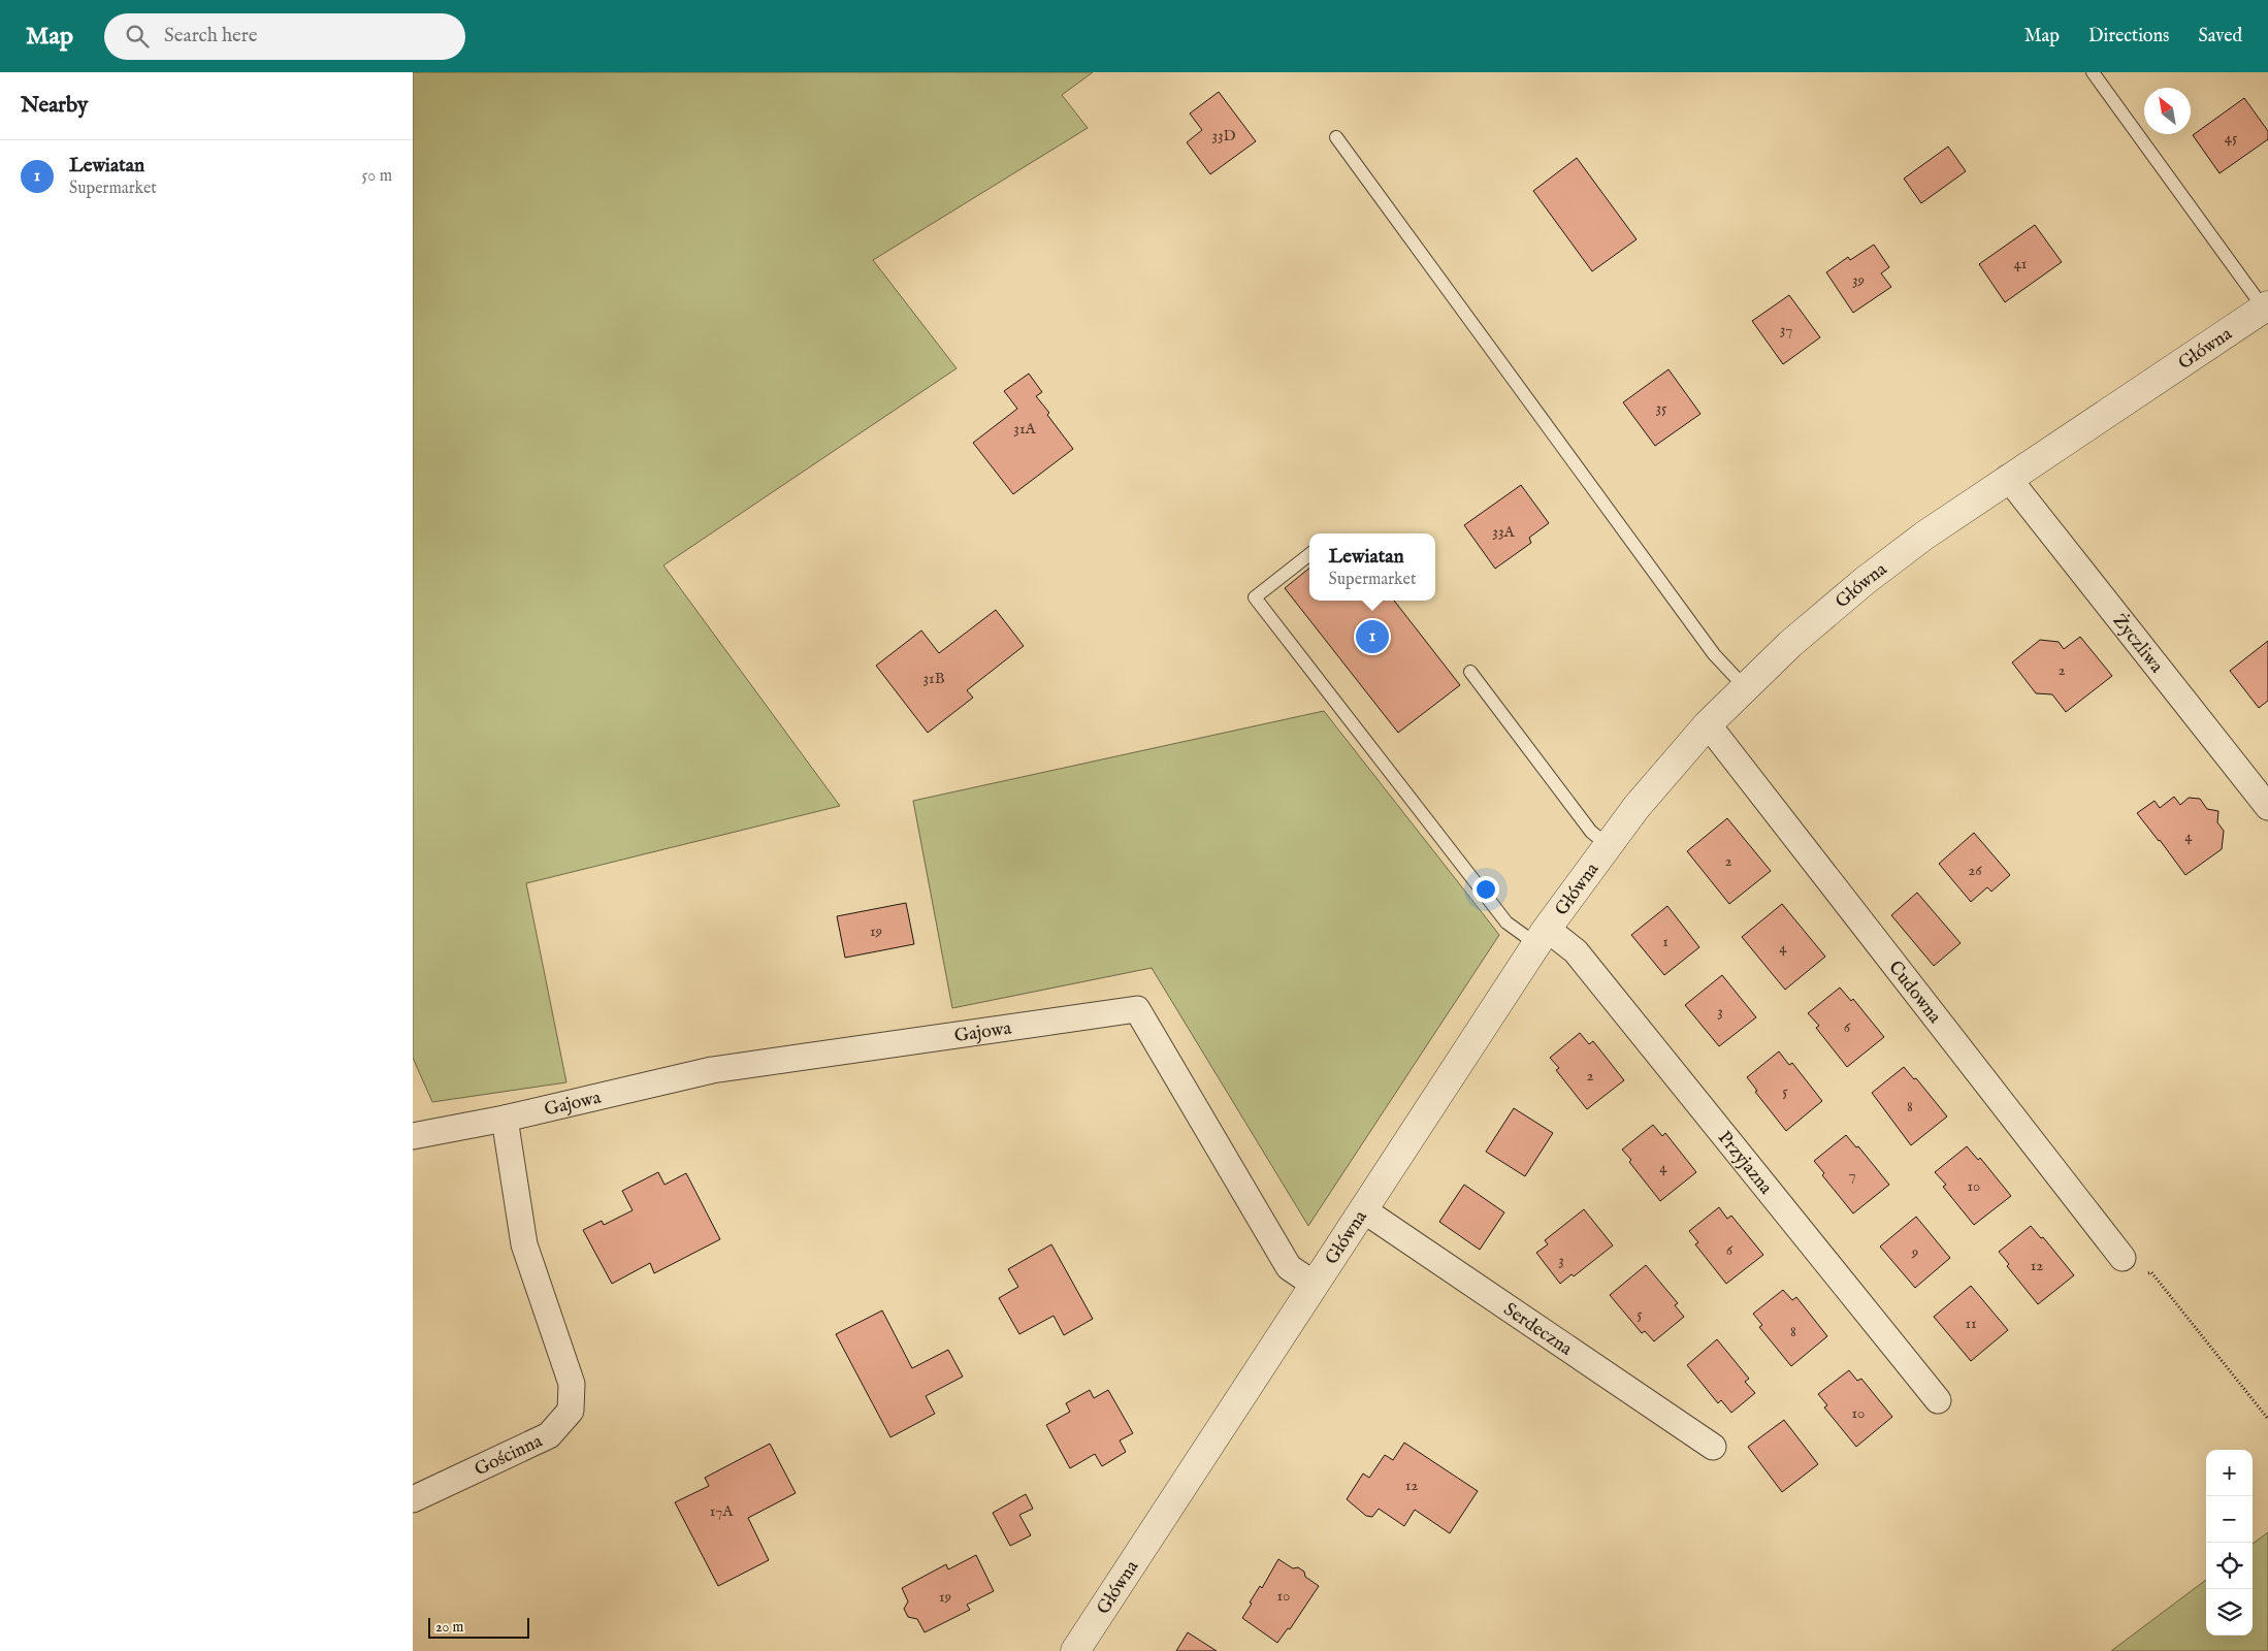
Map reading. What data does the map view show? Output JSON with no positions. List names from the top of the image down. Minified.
{"streets":{"street":["Główna","Życzliwa","Cudowna","Gajowa","Przyjazna","Serdeczna","Gościnna"]},"crossings":[["Główna","Życzliwa"],["Główna","Cudowna"],["Główna","Gajowa"],["Główna","Przyjazna"],["Główna","Serdeczna"],["Gajowa","Gościnna"]],"house_numbers":["33D","45","41","39","37","35","31A","33A","2","31B","4","2","26","19","1","4","3","6","2","5","8","4","7","10","6","9","3","12","5","11","8","10","12","17A","10","19"],"scale_bar":"20 m","north":"top left","page":{"header":"Map","search":"Search here","nav":["Map","Directions","Saved"],"heading":"Nearby","list":[{"mark":"1","name":"Lewiatan","note":"Supermarket","value":"50 m"}],"popup":["Lewiatan","Supermarket"],"pins":"1","map_buttons":["+","−"],"scale":"20 m"}}
